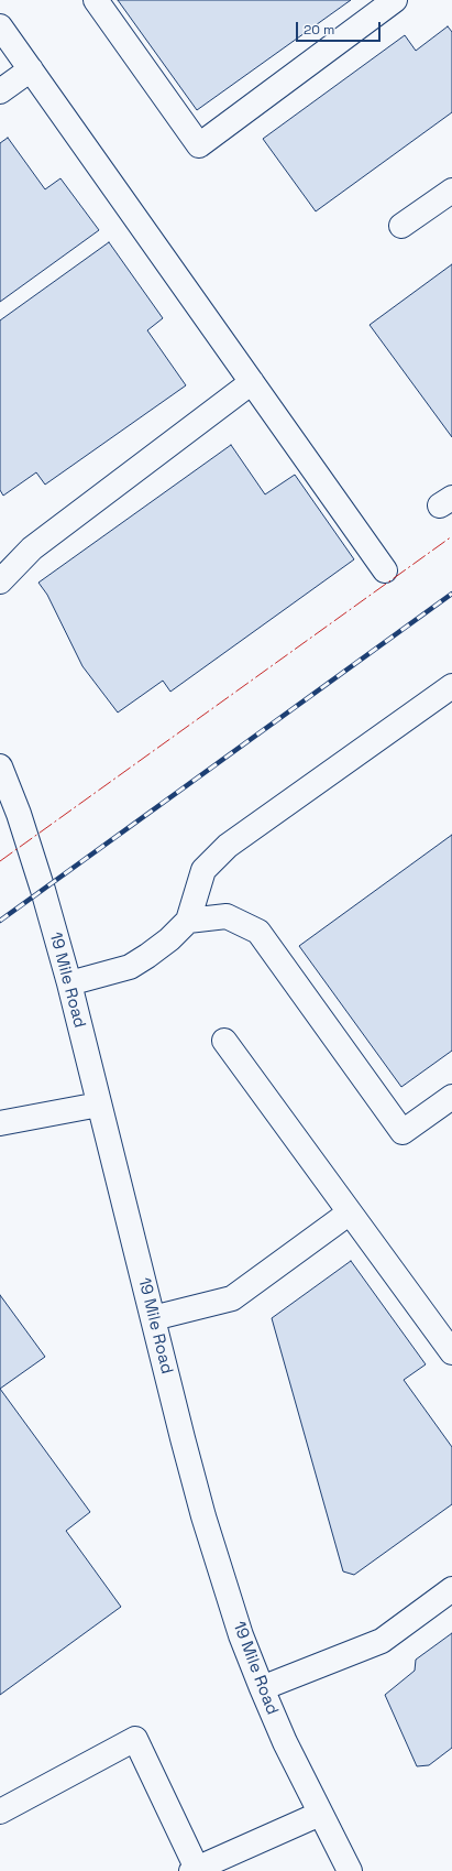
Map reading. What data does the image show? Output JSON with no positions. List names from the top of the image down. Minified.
{"streets":{"street":["19 Mile Road"]},"scale_bar":"20 m"}
